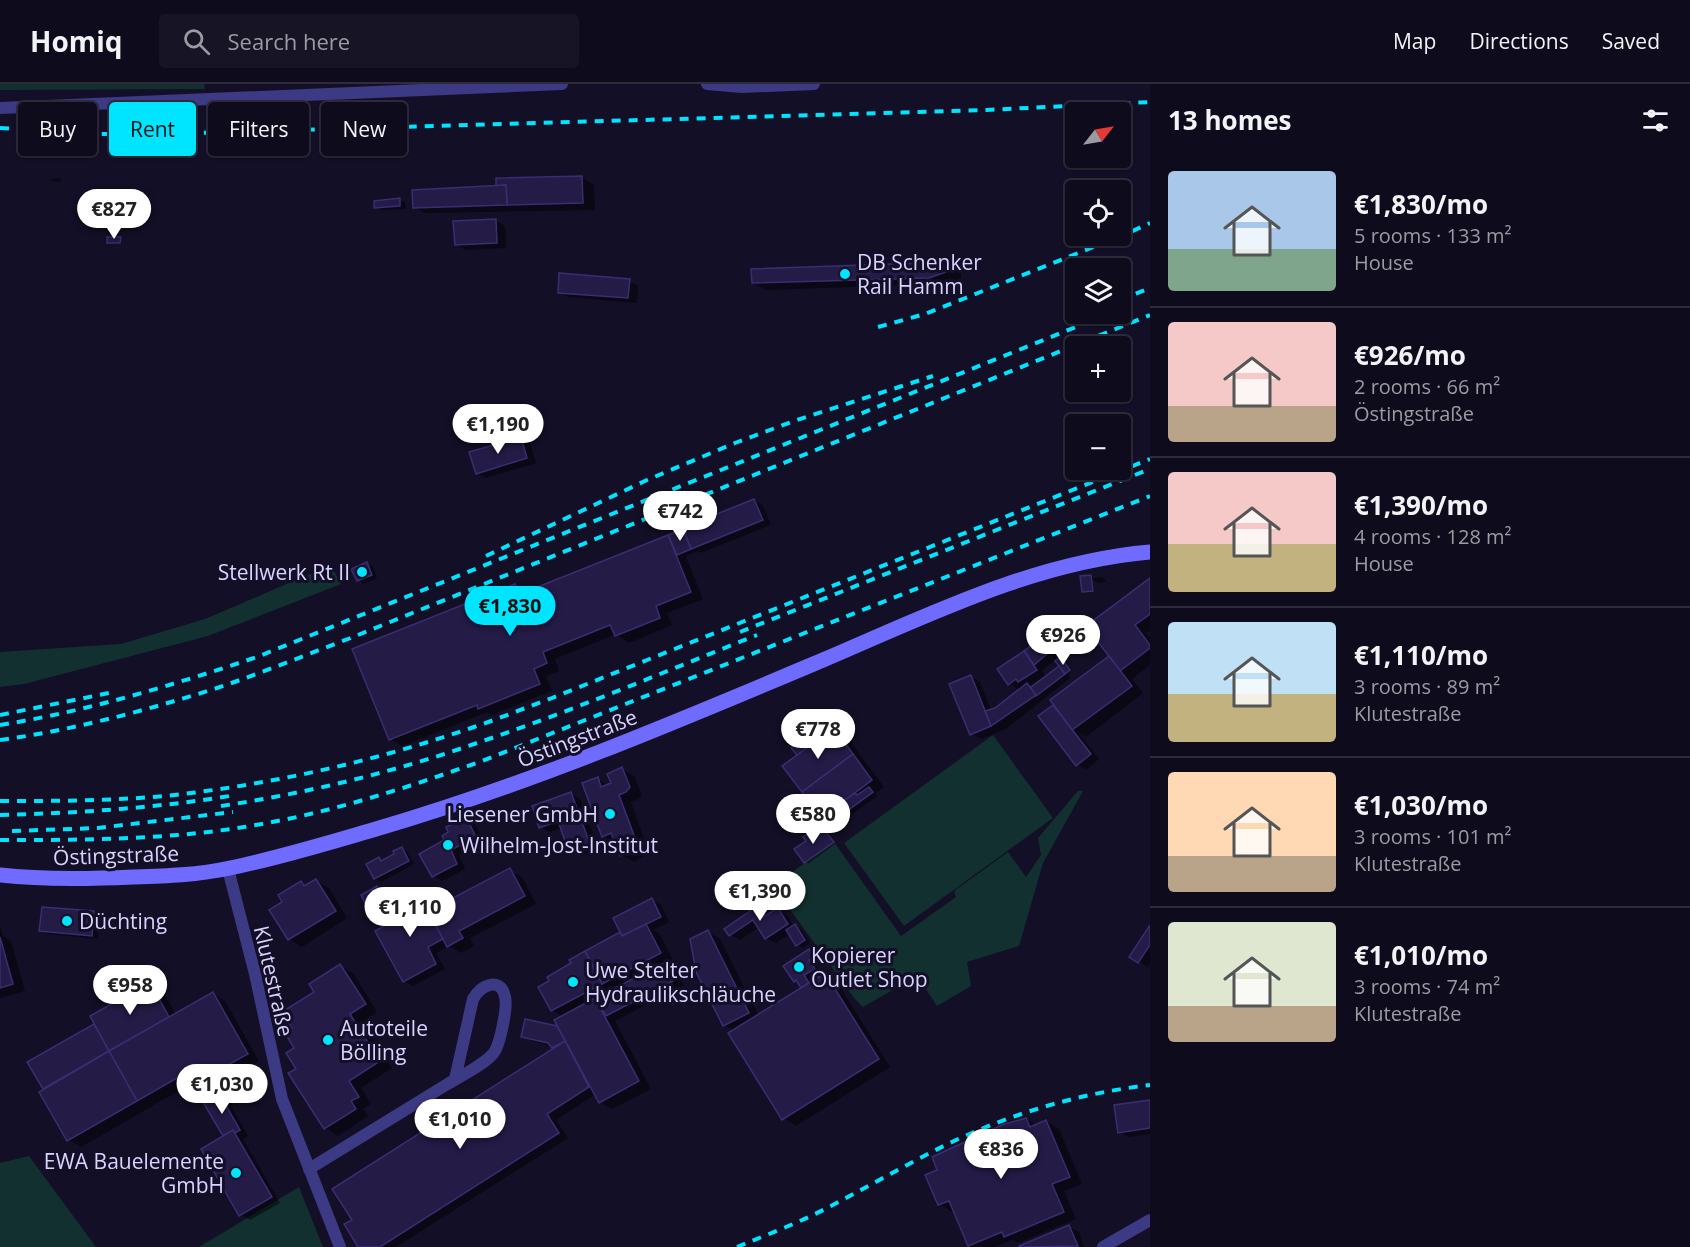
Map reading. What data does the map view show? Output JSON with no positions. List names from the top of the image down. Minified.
{"streets":{"street":["Östingstraße","Klutestraße"]},"crossings":[["Östingstraße","Klutestraße"]],"places":["DB Schenker Rail Hamm","Stellwerk Rt II","Liesener GmbH","Wilhelm-Jost-Institut","Düchting","Kopierer Outlet Shop","Uwe Stelter Hydraulikschläuche","Autoteile Bölling","EWA Bauelemente GmbH"],"north":"top right","page":{"header":"Homiq","search":"Search here","nav":["Map","Directions","Saved"],"heading":"13 homes","map_buttons":["+","−"],"chip":["Buy","Rent","Filters","New"],"list":[{"name":"€1,830/mo","note":"5 rooms · 133 m² · House"},{"name":"€926/mo","note":"2 rooms · 66 m² · Östingstraße"},{"name":"€1,390/mo","note":"4 rooms · 128 m² · House"},{"name":"€1,110/mo","note":"3 rooms · 89 m² · Klutestraße"},{"name":"€1,030/mo","note":"3 rooms · 101 m² · Klutestraße"},{"name":"€1,010/mo","note":"3 rooms · 74 m² · Klutestraße"}],"price":["€827","€1,190","€742","€1,830","€926","€778","€580","€1,390","€1,110","€958","€1,030","€1,010","€836"]}}
